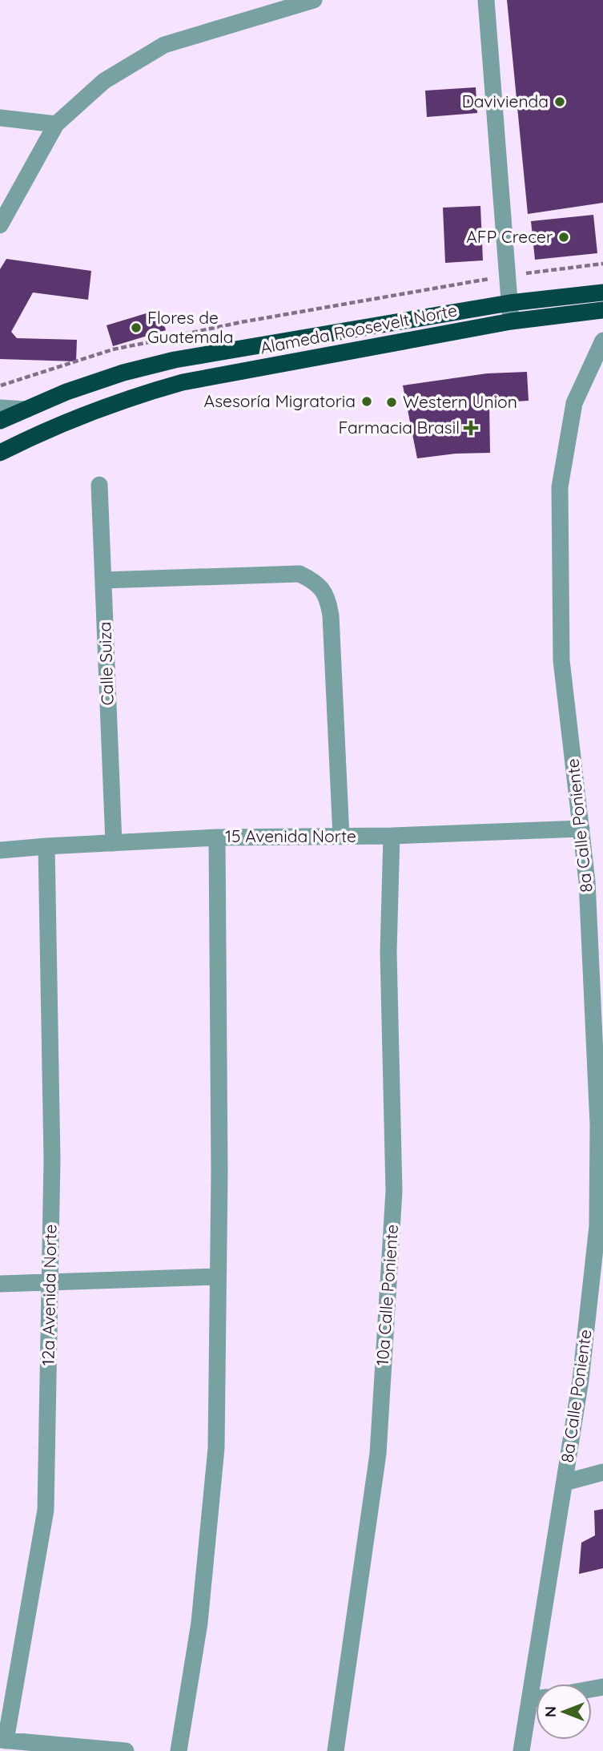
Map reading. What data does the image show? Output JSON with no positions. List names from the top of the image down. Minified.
{"streets":{"highway":["Alameda Roosevelt Norte"],"street":["Calle Suiza","8a Calle Poniente","15 Avenida Norte","12a Avenida Norte","10a Calle Poniente"]},"crossings":[["Calle Suiza","15 Avenida Norte"],["8a Calle Poniente","15 Avenida Norte"],["15 Avenida Norte","12a Avenida Norte"],["15 Avenida Norte","10a Calle Poniente"]],"places":{"other":["Davivienda","AFP Crecer","Flores de Guatemala","Asesoría Migratoria","Western Union"],"health":["Farmacia Brasil"]},"north":"left"}
